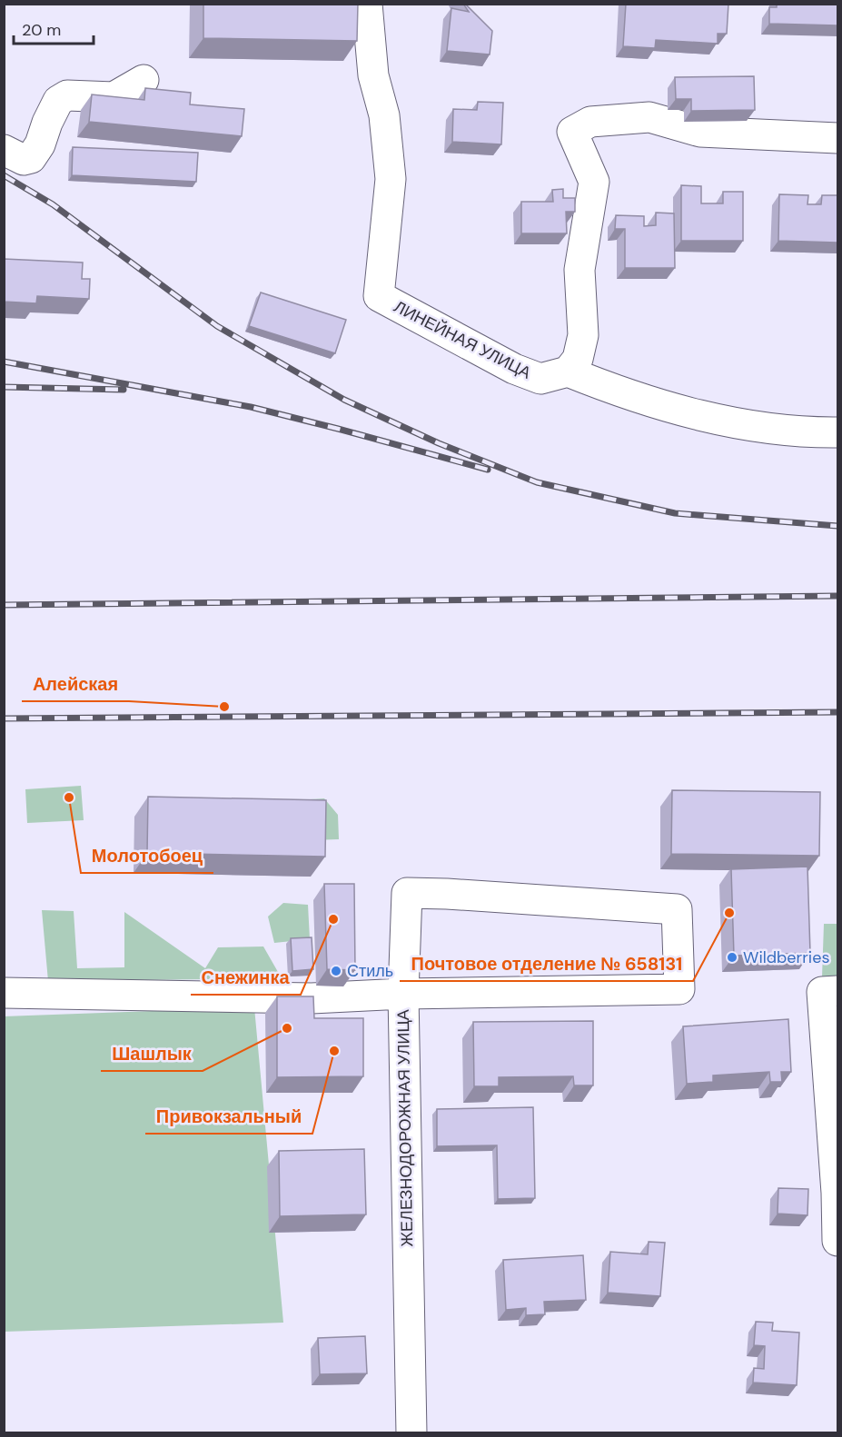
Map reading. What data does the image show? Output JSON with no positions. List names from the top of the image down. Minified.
{"streets":{"street":["ЛИНЕЙНАЯ УЛИЦА","ЖЕЛЕЗНОДОРОЖНАЯ УЛИЦА"]},"places":["Алейская","Молотобоец","Почтовое отделение № 658131","Снежинка","Wildberries","Стиль","Шашлык","Привокзальный"],"scale_bar":"20 m"}
